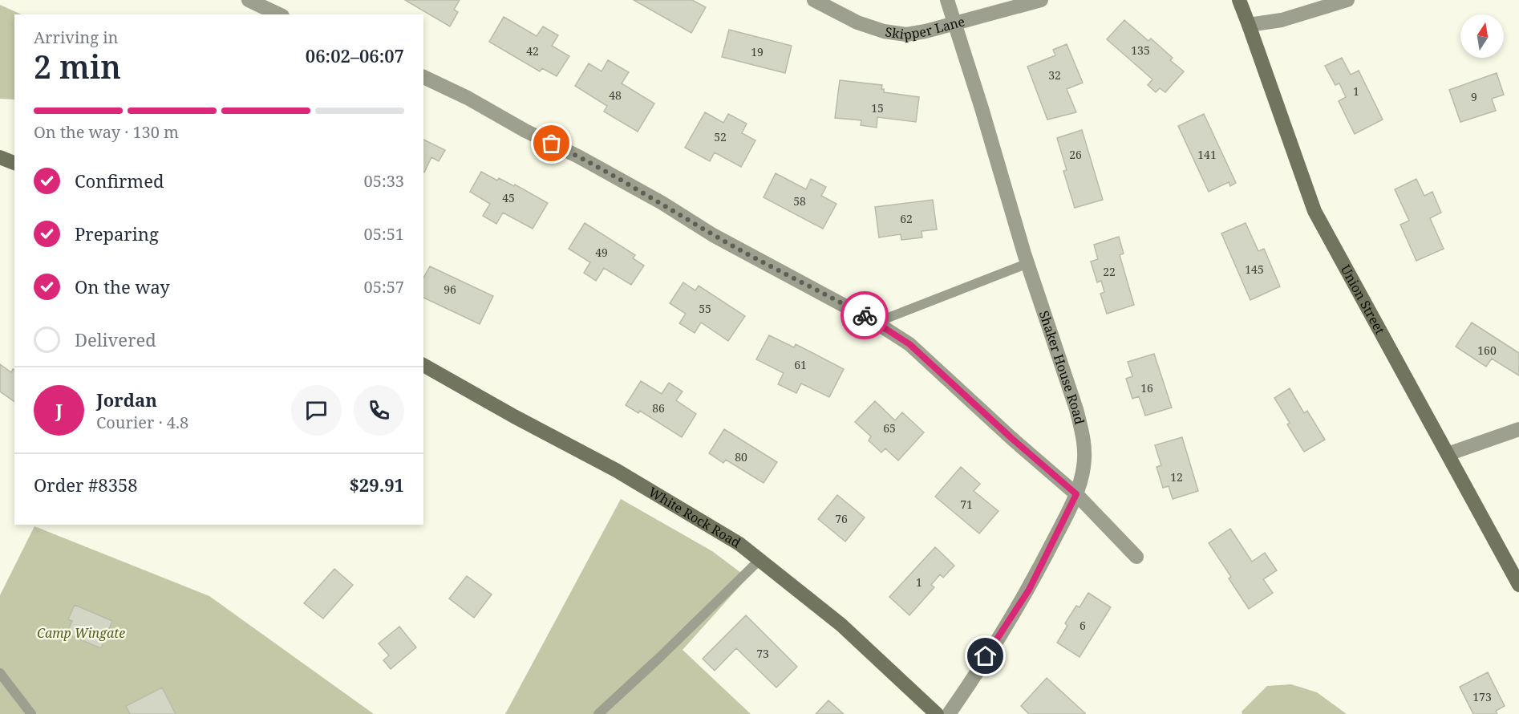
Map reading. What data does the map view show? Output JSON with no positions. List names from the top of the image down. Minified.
{"streets":{"main road":["Union Street","White Rock Road"],"street":["Skipper Lane","Shaker House Road"]},"crossings":[["Skipper Lane","Shaker House Road"]],"parks":["Camp Wingate"],"house_numbers":["135","42","19","32","1","48","9","15","52","26","141","45","58","62","49","145","22","96","55","160","61","16","86","65","80","12","71","76","1","6","73","173"],"north":"top","page":{"heading":["2 min","Arriving in","06:02–06:07"],"panel":["Jordan","Courier · 4.8","Order #8358","$29.91"],"bar":"On the way · 130 m","list":[["Confirmed","05:33"],["Preparing","05:51"],["On the way","05:57"],"Delivered"],"round":"J"}}
